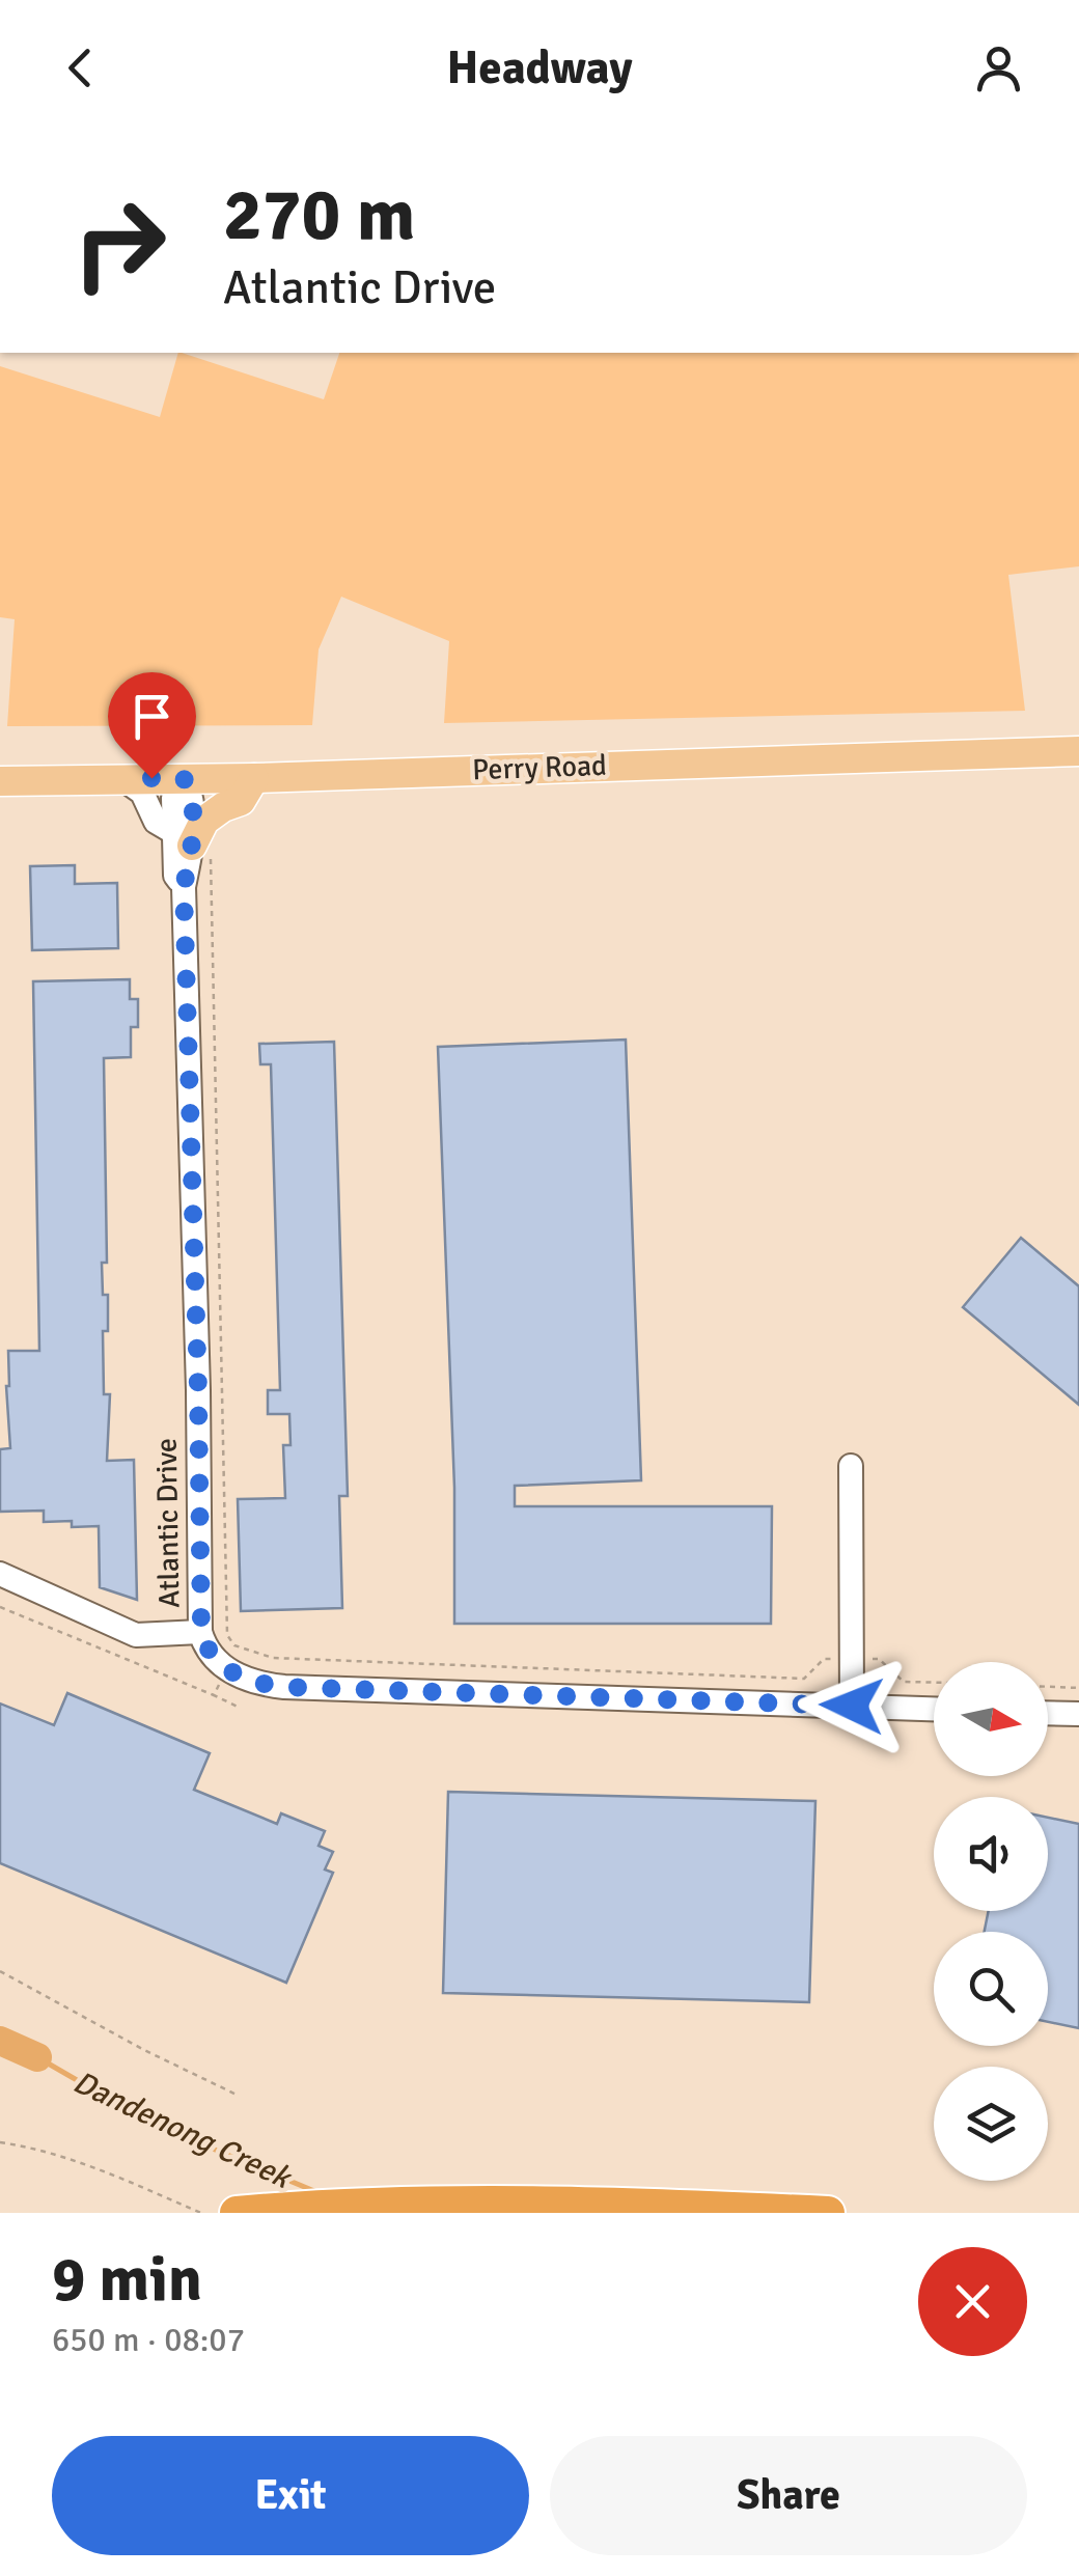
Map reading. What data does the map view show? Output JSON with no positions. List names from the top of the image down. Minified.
{"streets":{"main road":["Perry Road"],"street":["Atlantic Drive"]},"crossings":[["Perry Road","Atlantic Drive"]],"water":["Dandenong Creek"],"north":"right","page":{"header":"Headway","turn":["270 m","Atlantic Drive"],"heading":["9 min","650 m · 08:07"],"buttons":["Exit","Share"]}}
